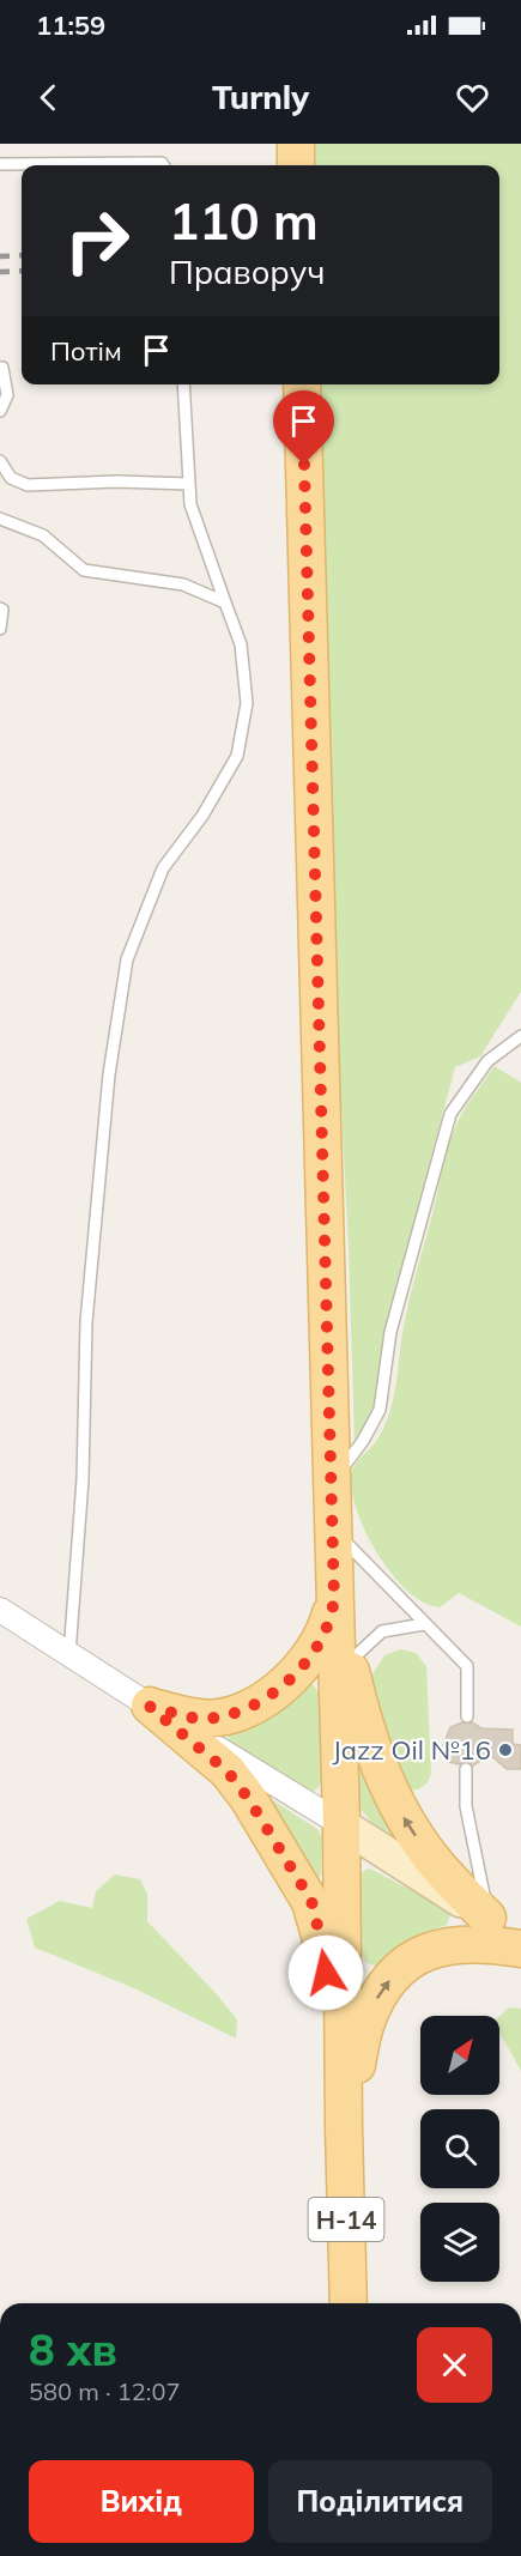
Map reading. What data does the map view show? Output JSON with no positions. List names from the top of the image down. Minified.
{"streets":{"main road":["Н-14"]},"places":["Jazz Oil №16"],"north":"top right","page":{"status":"11:59","header":"Turnly","turn":["110 m","Праворуч"],"then":"Потім","heading":["8 хв","580 m · 12:07"],"buttons":["Вихід","Поділитися"]}}
